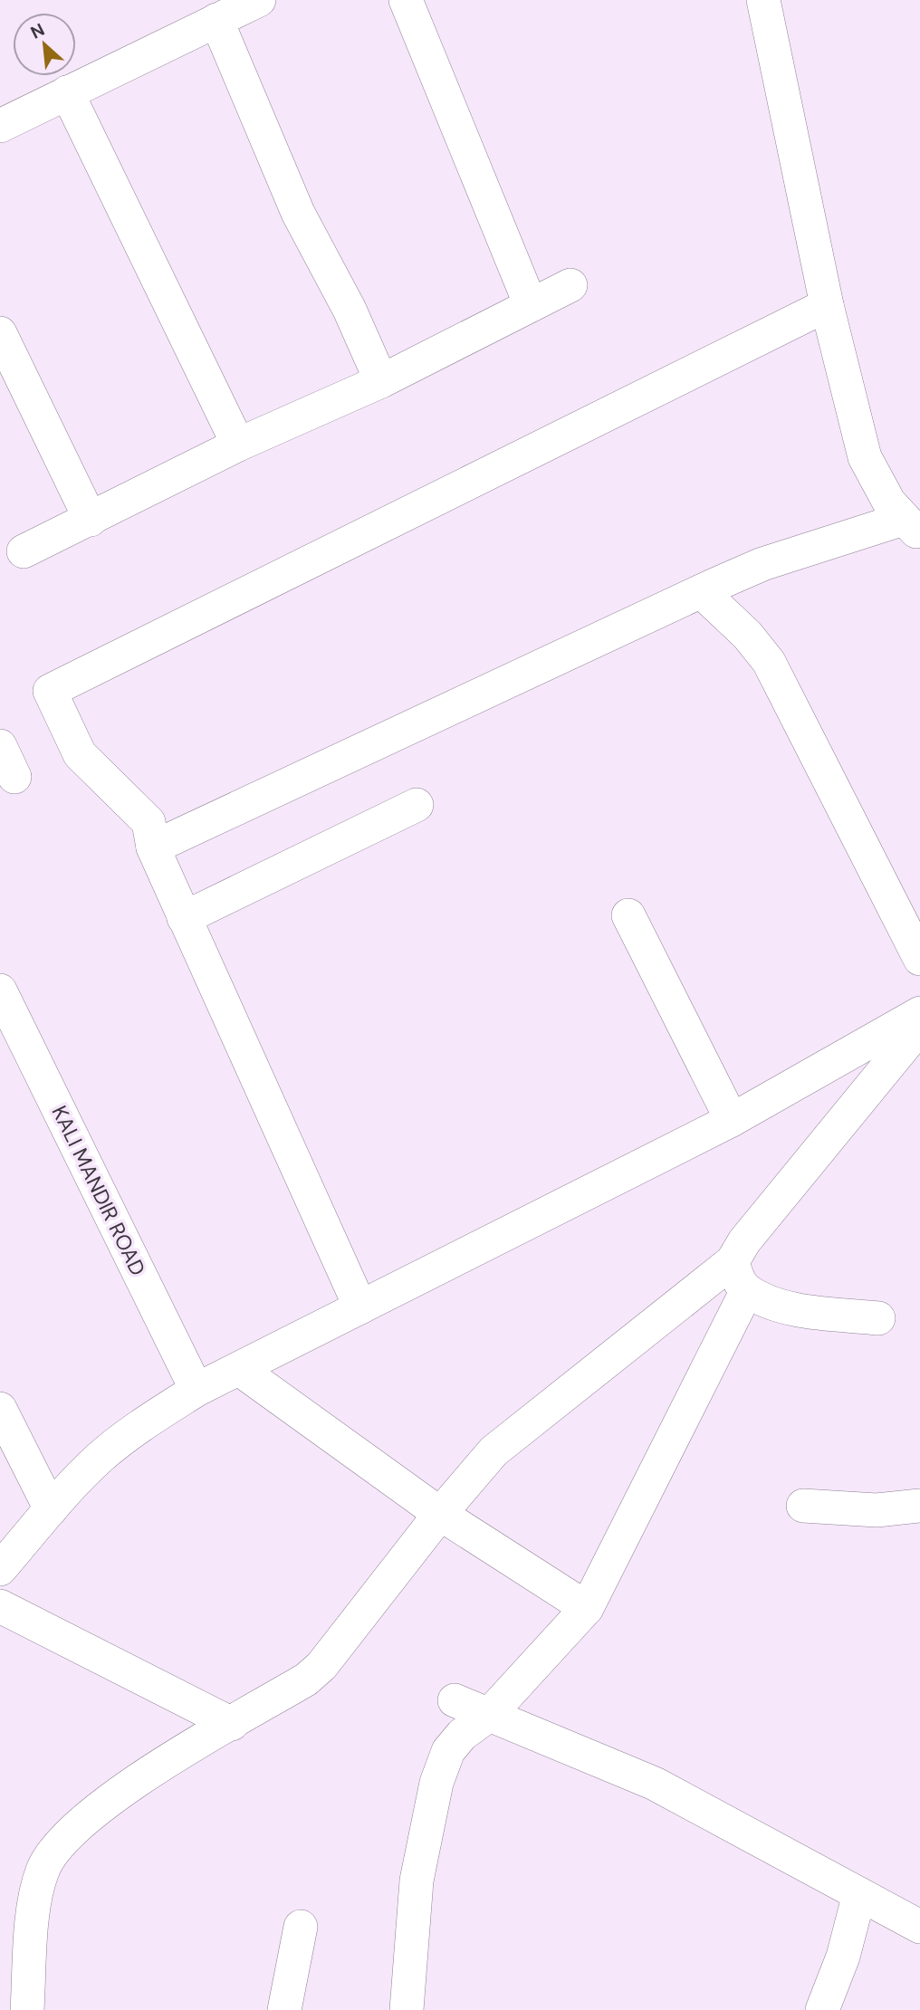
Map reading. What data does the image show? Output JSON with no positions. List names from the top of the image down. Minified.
{"streets":{"street":["KALI MANDIR ROAD"]},"north":"top left"}
